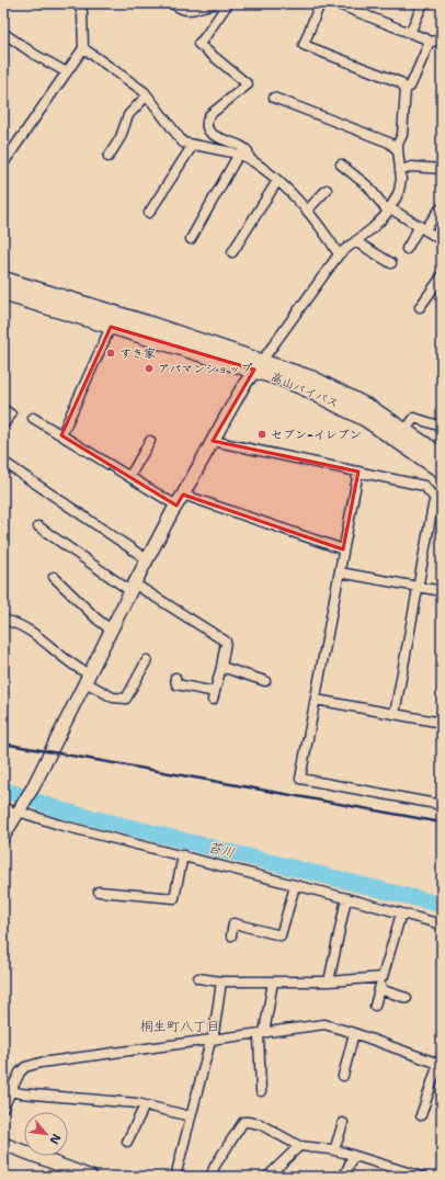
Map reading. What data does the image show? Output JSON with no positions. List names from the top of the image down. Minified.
{"streets":{"highway":["高山バイパス"]},"districts":["桐生町八丁目"],"water":["苔川"],"places":["すき家","アパマンショップ","セブン-イレブン"],"north":"bottom right"}
